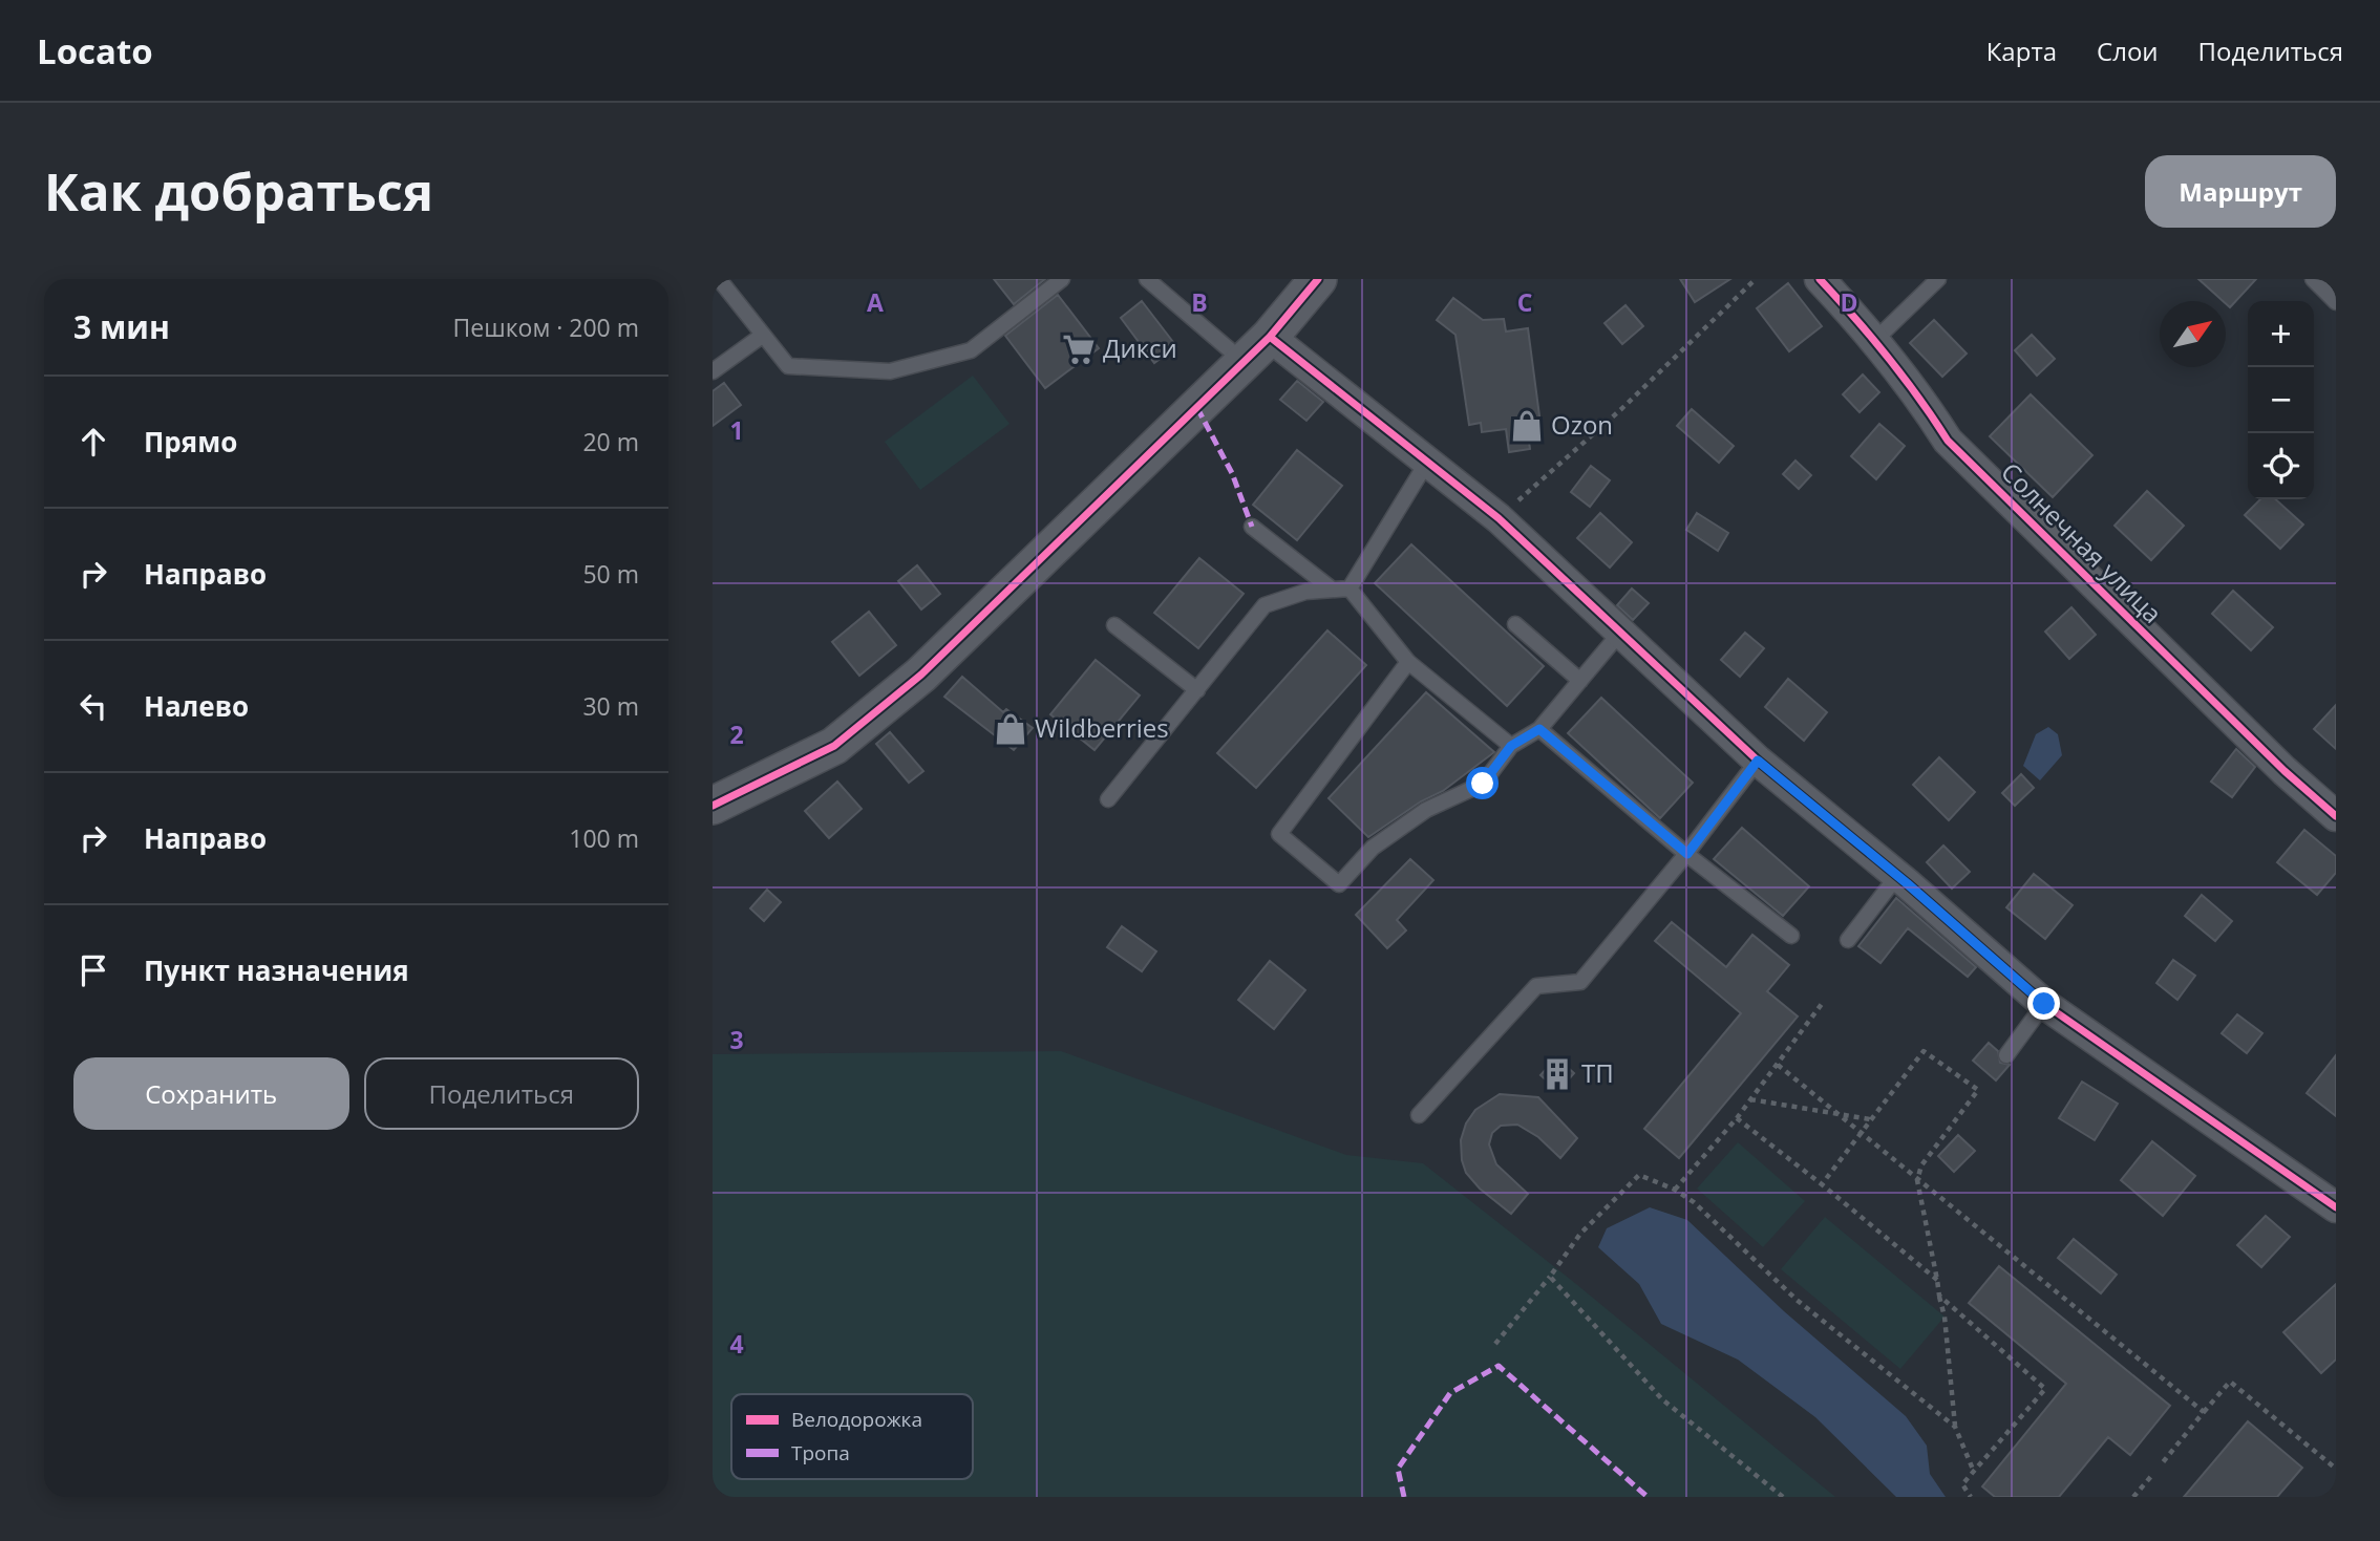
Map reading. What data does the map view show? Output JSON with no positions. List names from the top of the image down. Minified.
{"streets":{"street":["Солнечная улица"]},"places":{"supermarket":["Дикси"],"shop":["Ozon","Wildberries"],"building":["ТП"]},"legend":["Велодорожка","Тропа"],"north":"top right","page":{"header":"Locato","nav":["Карта","Слои","Поделиться"],"buttons":["Маршрут",["Сохранить","Поделиться"]],"title":"Как добраться","heading":["3 мин","Пешком · 200 m"],"map_buttons":["+","−"],"list":[["Прямо","20 m"],["Направо","50 m"],["Налево","30 m"],["Направо","100 m"],"Пункт назначения"]},"grid":{"columns":["A","B","C","D"],"rows":["1","2","3","4"]}}
